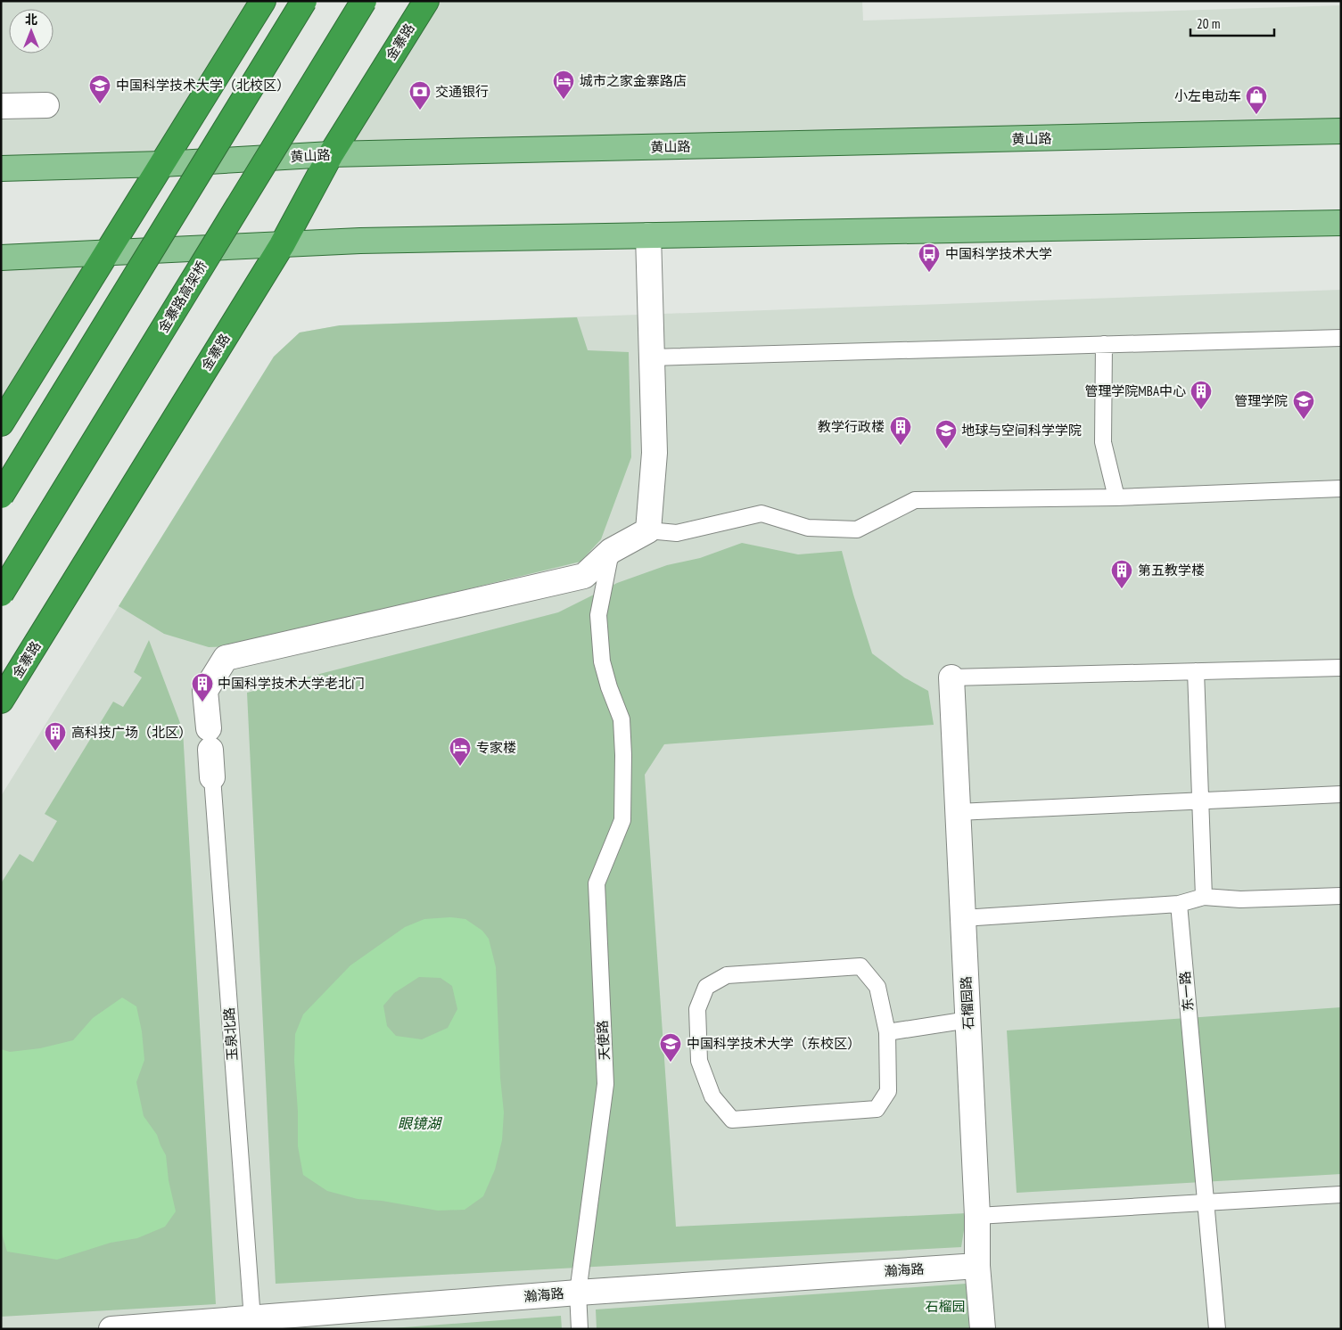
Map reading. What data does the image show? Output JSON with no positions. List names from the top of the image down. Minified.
{"streets":{"highway":["金寨路","金寨路高架桥"],"main road":["黄山路"],"street":["石榴园路","玉泉北路","瀚海路"],"lane":["东一路","天使路"]},"crossings":[["金寨路","黄山路"],["石榴园路","瀚海路"],["玉泉北路","天使路"],["玉泉北路","瀚海路"],["天使路","瀚海路"]],"water":["眼镜湖"],"parks":["石榴园"],"places":{"hotel":["城市之家金寨路店","专家楼"],"school or university":["中国科学技术大学（北校区）","管理学院","地球与空间科学学院","中国科学技术大学（东校区）"],"bank":["交通银行"],"shop":["小左电动车"],"bus stop":["中国科学技术大学"],"building":["管理学院MBA中心","教学行政楼","第五教学楼","中国科学技术大学老北门","高科技广场（北区）"]},"scale_bar":"20 m","north":"top"}
